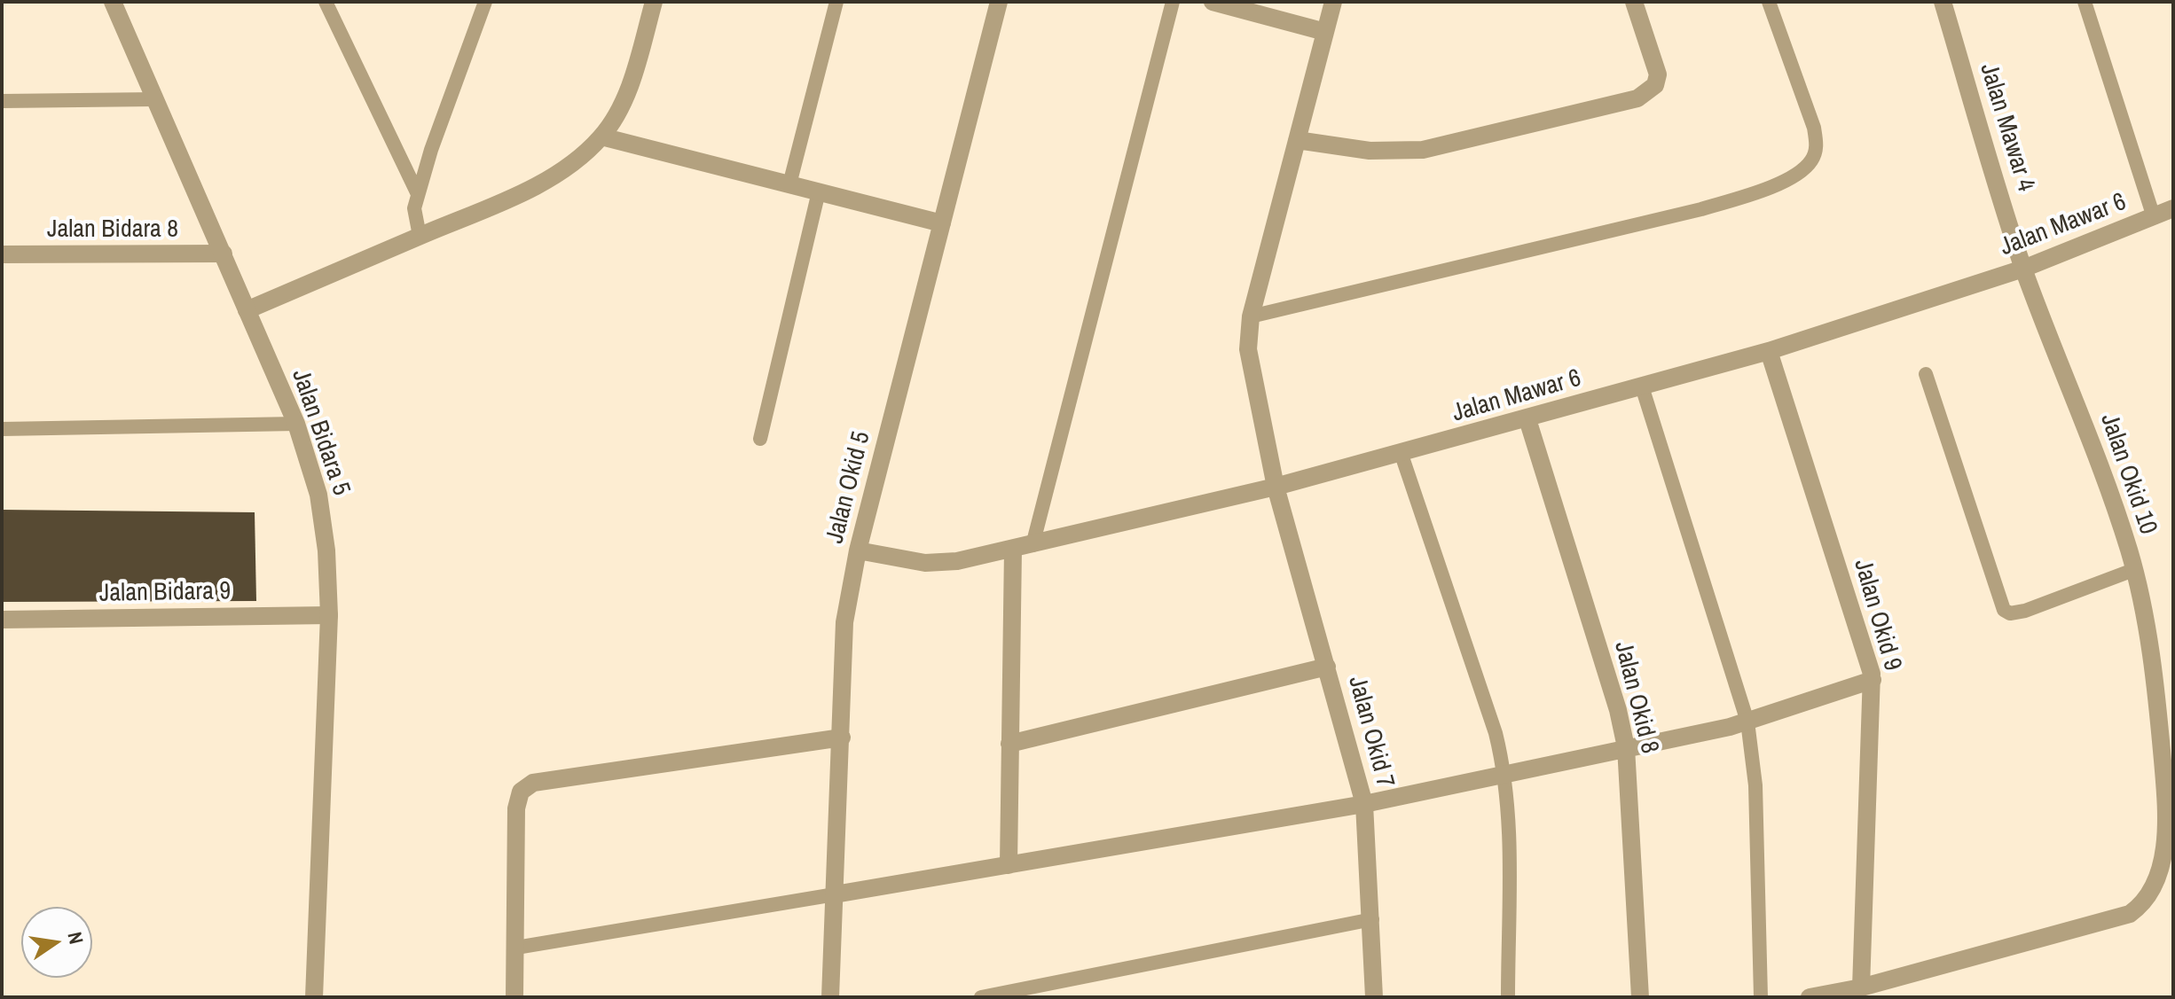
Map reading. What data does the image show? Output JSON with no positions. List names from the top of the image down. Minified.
{"streets":{"street":["Jalan Mawar 4","Jalan Mawar 6","Jalan Bidara 8","Jalan Bidara 5","Jalan Okid 10","Jalan Okid 5","Jalan Bidara 9","Jalan Okid 9","Jalan Okid 8","Jalan Okid 7"]},"crossings":[["Jalan Mawar 4","Jalan Mawar 6"],["Jalan Mawar 4","Jalan Okid 10"],["Jalan Mawar 6","Jalan Okid 10"],["Jalan Mawar 6","Jalan Okid 5"],["Jalan Mawar 6","Jalan Okid 9"],["Jalan Mawar 6","Jalan Okid 8"],["Jalan Mawar 6","Jalan Okid 7"],["Jalan Bidara 8","Jalan Bidara 5"],["Jalan Bidara 5","Jalan Bidara 9"],["Jalan Okid 10","Jalan Okid 9"]],"north":"right"}
